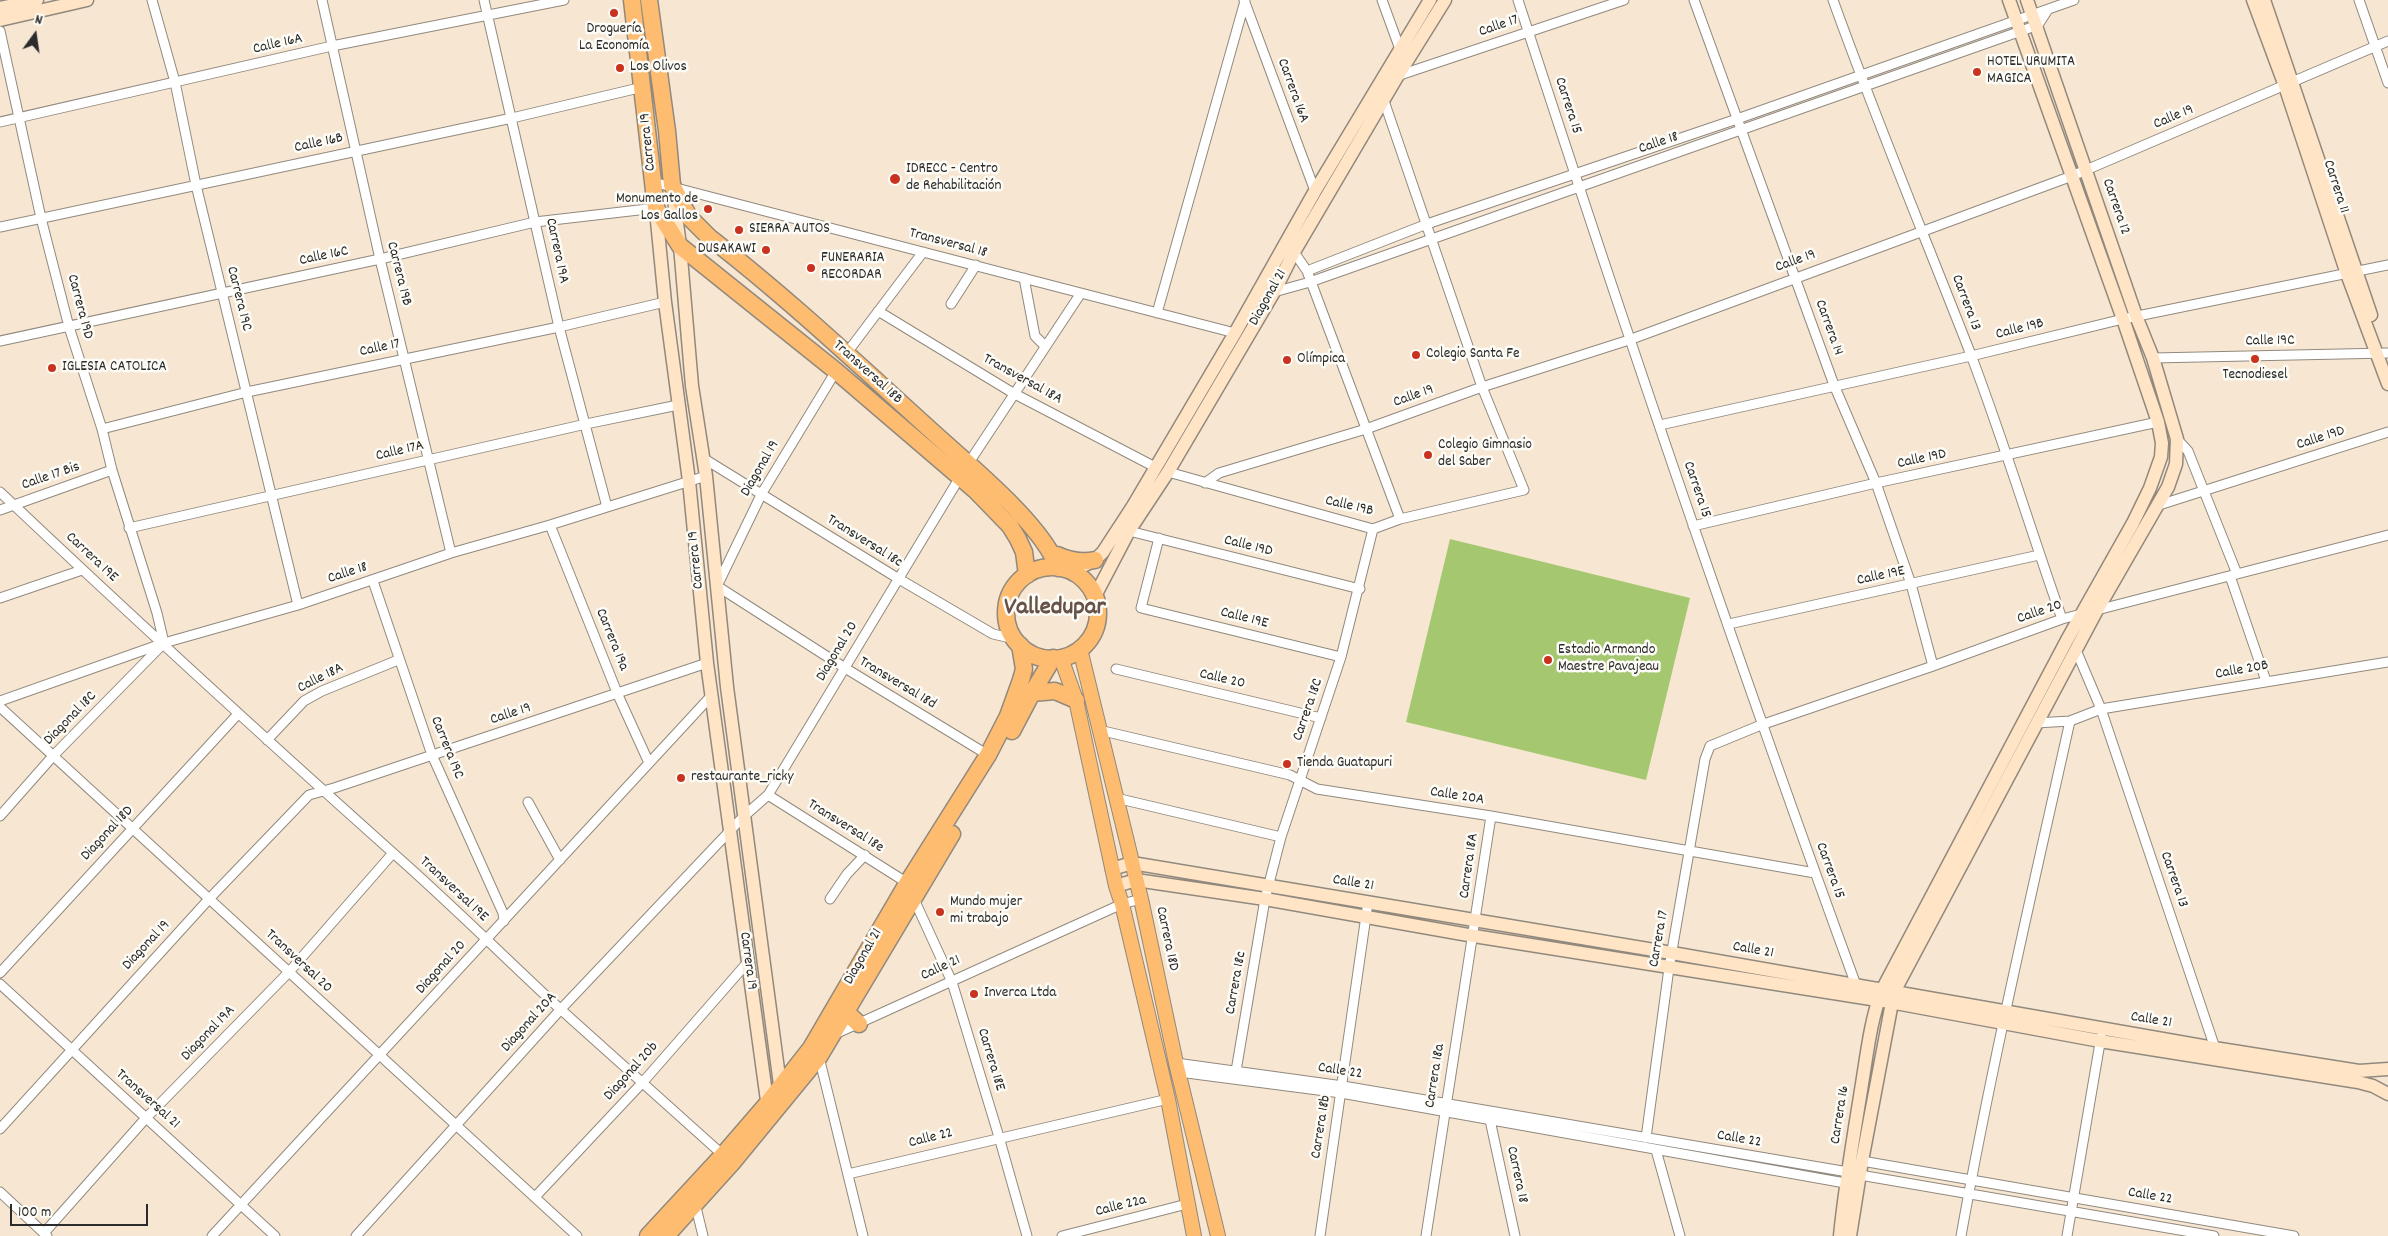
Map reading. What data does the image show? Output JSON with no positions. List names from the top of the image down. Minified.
{"streets":{"highway":["Carrera 19","Diagonal 21","Transversal 18B"],"main road":["Carrera 18D"],"street":["Calle 17","Calle 16A","Carrera 16A","Carrera 15","Calle 19","Calle 16B","Calle 18","Carrera 11","Carrera 12","Transversal 18","Carrera 19A","Calle 16C","Carrera 19B","Carrera 19C","Carrera 13","Carrera 19D","Carrera 14","Calle 19B","Calle 19C","Transversal 18A","Calle 19D","Calle 17A","Diagonal 19","Calle 17 Bis","Transversal 18c","Carrera 19E","Calle 19E","Calle 20","Carrera 19a","Diagonal 20","Calle 20B","Calle 18A","Transversal 18d","Carrera 18C","Diagonal 18C","Calle 20A","Transversal 18e","Diagonal 18D","Carrera 18A","Calle 21","Transversal 19E","Carrera 17","Transversal 20","Carrera 18c","Diagonal 20A","Diagonal 19A","Carrera 18E","Diagonal 20b","Calle 22","Carrera 18a","Transversal 21","Carrera 16","Carrera 18b","Carrera 18","Calle 22a"]},"crossings":[["Calle 17","Carrera 15"],["Calle 17","Carrera 19"],["Calle 17","Carrera 19A"],["Calle 17","Carrera 19B"],["Calle 17","Diagonal 21"],["Calle 17","Carrera 19C"],["Calle 17","Carrera 19D"],["Calle 16A","Carrera 19A"],["Calle 16A","Carrera 19B"],["Calle 16A","Carrera 19C"],["Calle 16A","Carrera 19D"],["Carrera 16A","Diagonal 21"],["Carrera 15","Calle 19"],["Carrera 15","Calle 18"],["Carrera 15","Calle 19B"],["Carrera 15","Calle 19D"],["Carrera 15","Calle 19E"],["Carrera 15","Calle 20"],["Carrera 15","Calle 20A"],["Carrera 15","Calle 21"],["Calle 19","Carrera 19"],["Calle 19","Carrera 11"],["Calle 19","Carrera 12"],["Calle 19","Carrera 19C"],["Calle 19","Carrera 13"],["Calle 19","Carrera 14"],["Calle 19","Calle 19B"],["Calle 19","Diagonal 19"],["Calle 19","Carrera 19a"],["Calle 19","Transversal 19E"],["Carrera 19","Calle 16B"],["Carrera 19","Calle 18"],["Carrera 19","Transversal 18"],["Carrera 19","Calle 16C"],["Carrera 19","Diagonal 21"],["Carrera 19","Transversal 18B"],["Carrera 19","Calle 17A"],["Carrera 19","Diagonal 19"],["Carrera 19","Transversal 18c"],["Carrera 19","Diagonal 20"],["Carrera 19","Transversal 18d"],["Carrera 19","Diagonal 20A"],["Carrera 19","Diagonal 20b"],["Calle 16B","Carrera 19A"],["Calle 16B","Carrera 19B"],["Calle 16B","Carrera 19C"],["Calle 16B","Carrera 19D"],["Calle 18","Carrera 12"],["Calle 18","Carrera 19A"],["Calle 18","Carrera 19B"],["Calle 18","Diagonal 21"],["Calle 18","Carrera 19C"],["Calle 18","Carrera 13"],["Calle 18","Carrera 19D"],["Calle 18","Carrera 14"],["Calle 18","Carrera 19E"],["Calle 18","Carrera 19a"],["Calle 18","Diagonal 18C"],["Calle 18","Transversal 19E"],["Carrera 11","Calle 19B"],["Carrera 11","Calle 19C"],["Carrera 12","Carrera 13"],["Carrera 12","Calle 19B"],["Carrera 12","Calle 19C"],["Carrera 12","Calle 19D"],["Carrera 12","Calle 20"],["Carrera 12","Calle 20B"],["Carrera 12","Calle 21"],["Carrera 12","Carrera 16"],["Transversal 18","Diagonal 21"],["Transversal 18","Transversal 18B"],["Transversal 18","Diagonal 20"],["Carrera 19A","Calle 16C"],["Carrera 19A","Calle 17A"],["Calle 16C","Carrera 19B"],["Calle 16C","Carrera 19C"],["Calle 16C","Carrera 19D"],["Calle 16C","Transversal 18B"],["Carrera 19B","Calle 17A"],["Diagonal 21","Calle 19B"],["Diagonal 21","Transversal 18B"],["Diagonal 21","Transversal 18A"],["Diagonal 21","Calle 19D"],["Diagonal 21","Transversal 18c"],["Diagonal 21","Transversal 18d"],["Diagonal 21","Transversal 18e"],["Diagonal 21","Calle 21"],["Diagonal 21","Transversal 19E"],["Diagonal 21","Carrera 18D"],["Diagonal 21","Carrera 18E"],["Carrera 19C","Calle 17A"],["Carrera 19C","Diagonal 20"],["Carrera 19C","Calle 18A"],["Carrera 13","Calle 19B"],["Carrera 13","Calle 19D"],["Carrera 13","Calle 19E"],["Carrera 13","Calle 20"],["Carrera 13","Calle 20B"],["Carrera 13","Calle 21"],["Carrera 19D","Calle 17A"],["Carrera 19D","Calle 17 Bis"],["Carrera 19D","Carrera 19E"],["Carrera 19D","Diagonal 18C"],["Carrera 19D","Transversal 19E"],["Carrera 14","Calle 19B"],["Carrera 14","Calle 19D"],["Carrera 14","Calle 19E"],["Carrera 14","Calle 20"],["Calle 19B","Carrera 18C"],["Transversal 18B","Diagonal 19"],["Transversal 18B","Transversal 18c"],["Transversal 18B","Diagonal 20"],["Transversal 18B","Carrera 18D"],["Transversal 18A","Diagonal 20"],["Calle 19D","Calle 19E"],["Calle 19D","Carrera 18C"],["Diagonal 19","Transversal 18c"],["Diagonal 19","Transversal 18d"],["Diagonal 19","Transversal 19E"],["Diagonal 19","Transversal 20"],["Diagonal 19","Transversal 21"],["Calle 17 Bis","Carrera 19E"],["Transversal 18c","Diagonal 20"],["Transversal 18c","Carrera 18D"],["Carrera 19E","Diagonal 18C"],["Carrera 19E","Transversal 19E"],["Calle 19E","Carrera 18C"],["Calle 20","Carrera 18C"],["Calle 20","Carrera 17"],["Carrera 19a","Diagonal 20"],["Diagonal 20","Transversal 18d"],["Diagonal 20","Transversal 18e"],["Diagonal 20","Transversal 19E"],["Diagonal 20","Transversal 20"],["Diagonal 20","Diagonal 20A"],["Diagonal 20","Transversal 21"],["Calle 18A","Transversal 19E"],["Carrera 18C","Calle 20A"],["Carrera 18C","Calle 21"],["Carrera 18C","Carrera 18c"],["Diagonal 18C","Transversal 19E"],["Diagonal 18C","Transversal 20"],["Calle 20A","Carrera 18A"],["Calle 20A","Carrera 18D"],["Calle 20A","Carrera 17"],["Transversal 18e","Carrera 18E"],["Diagonal 18D","Transversal 19E"],["Diagonal 18D","Transversal 20"],["Carrera 18A","Calle 21"],["Carrera 18A","Carrera 18a"],["Calle 21","Carrera 18D"],["Calle 21","Carrera 17"],["Calle 21","Carrera 18c"],["Calle 21","Carrera 18E"],["Calle 21","Carrera 18a"],["Calle 21","Carrera 16"],["Calle 21","Carrera 18b"],["Transversal 19E","Diagonal 20A"],["Transversal 19E","Diagonal 19A"],["Transversal 19E","Diagonal 20b"],["Carrera 18D","Calle 22"],["Carrera 17","Calle 22"],["Transversal 20","Diagonal 20A"],["Transversal 20","Diagonal 19A"],["Transversal 20","Diagonal 20b"],["Carrera 18c","Calle 22"],["Diagonal 19A","Transversal 21"],["Carrera 18E","Calle 22"],["Calle 22","Carrera 18a"],["Calle 22","Carrera 16"],["Calle 22","Carrera 18b"],["Calle 22","Carrera 18"]],"districts":["Valledupar"],"places":["Droguería La Economía","Los Olivos","HOTEL URUMITA MAGICA","IDRECC - Centro de Rehabilitación","Monumento de Los Gallos","SIERRA AUTOS","DUSAKAWI","FUNERARIA RECORDAR","Colegio Santa Fe","Tecnodiesel","Olímpica","IGLESIA CATOLICA","Colegio Gimnasio del Saber","Estadio Armando Maestre Pavajeau","Tienda Guatapuri","restaurante_ricky","Mundo mujer mi trabajo","Inverca Ltda"],"scale_bar":"100 m","north":"top"}
